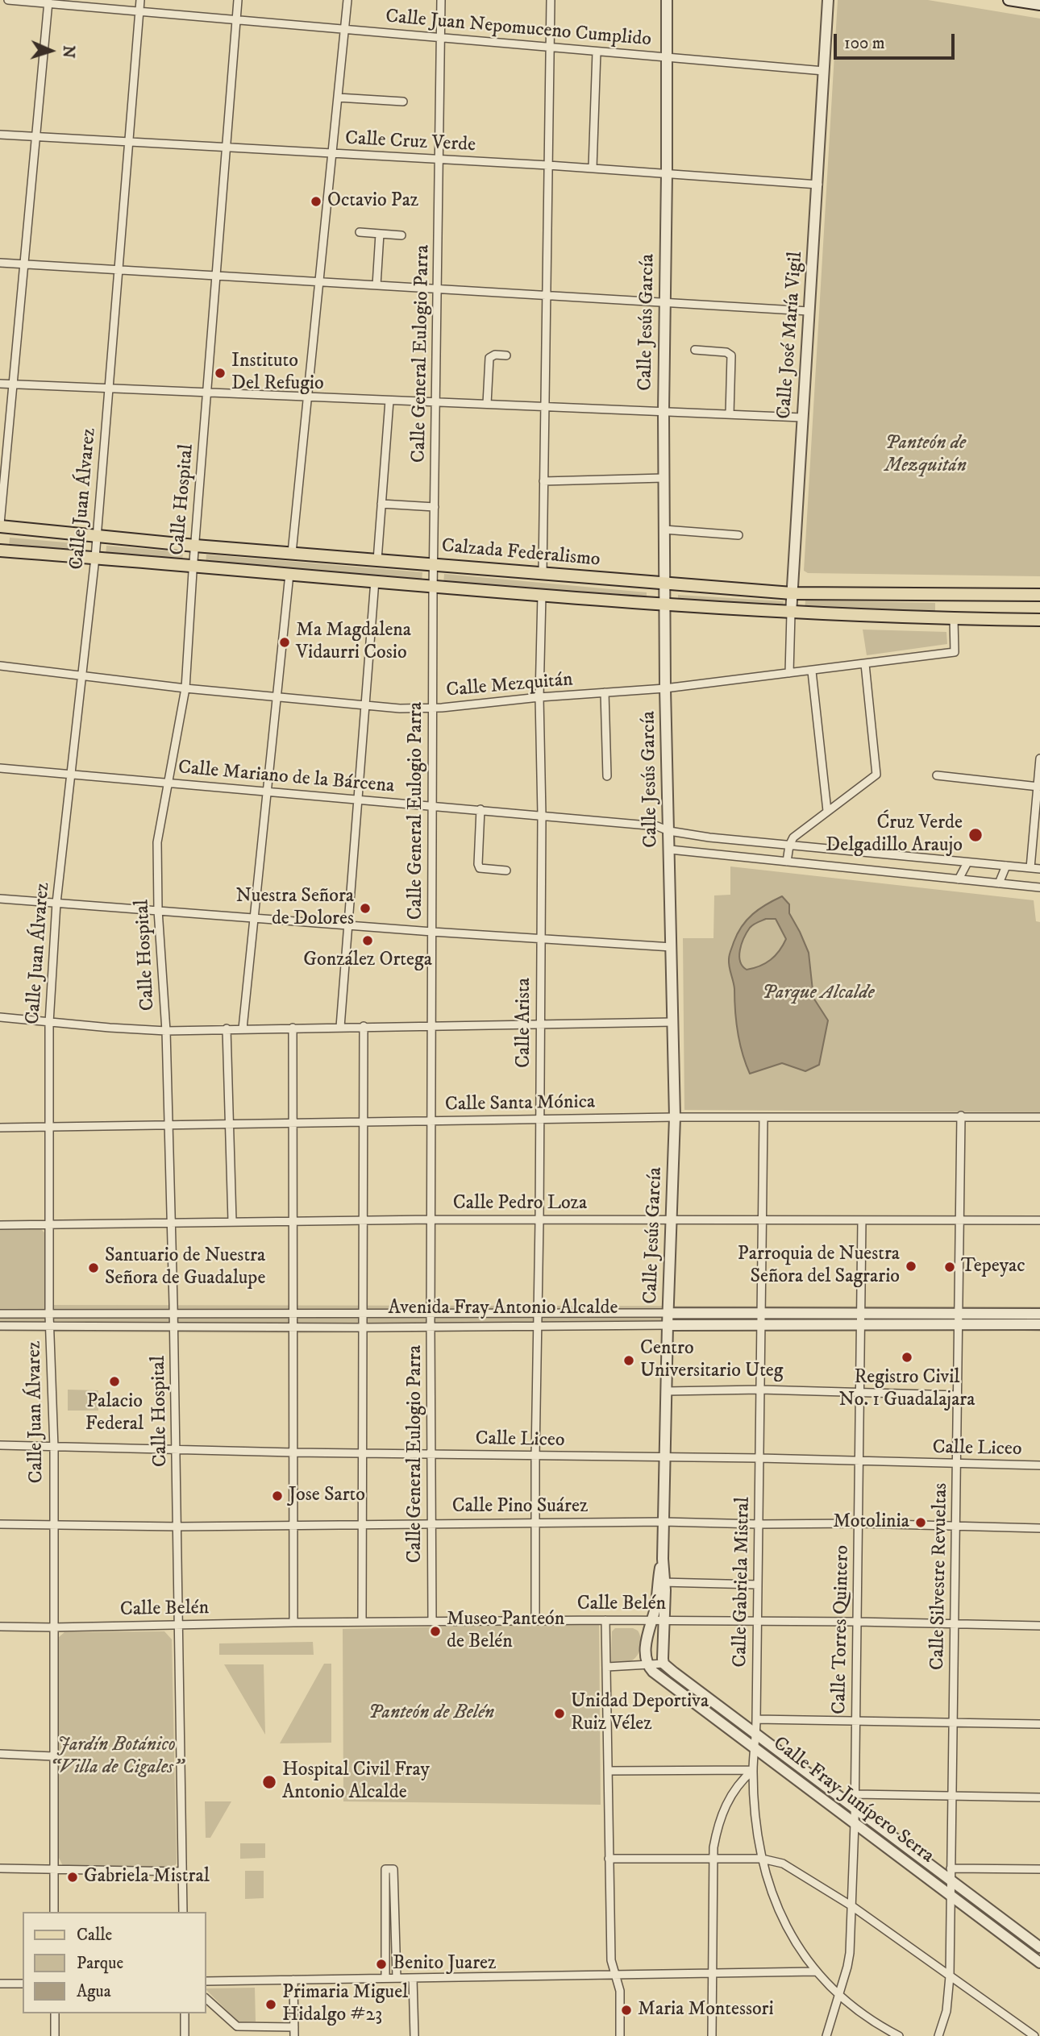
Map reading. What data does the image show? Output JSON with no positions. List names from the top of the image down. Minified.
{"streets":{"main road":["Calzada Federalismo"],"street":["Calle Juan Nepomuceno Cumplido","Calle Cruz Verde","Calle Jesús García","Calle José María Vigil","Calle General Eulogio Parra","Calle Juan Álvarez","Calle Hospital","Calle Mezquitán","Calle Mariano de la Bárcena","Calle Arista","Calle Santa Mónica","Calle Pedro Loza","Avenida Fray Antonio Alcalde","Calle Liceo","Calle Pino Suárez","Calle Silvestre Revueltas","Calle Gabriela Mistral","Calle Belén","Calle Torres Quintero","Calle Fray Junípero Serra"]},"crossings":[["Calle Juan Nepomuceno Cumplido","Calle Jesús García"],["Calle Juan Nepomuceno Cumplido","Calle José María Vigil"],["Calle Juan Nepomuceno Cumplido","Calle General Eulogio Parra"],["Calle Juan Nepomuceno Cumplido","Calle Juan Álvarez"],["Calle Juan Nepomuceno Cumplido","Calle Hospital"],["Calle Cruz Verde","Calle Jesús García"],["Calle Cruz Verde","Calle José María Vigil"],["Calle Cruz Verde","Calle General Eulogio Parra"],["Calle Cruz Verde","Calle Juan Álvarez"],["Calle Cruz Verde","Calle Hospital"],["Calle Jesús García","Calzada Federalismo"],["Calle Jesús García","Calle Mezquitán"],["Calle Jesús García","Calle Mariano de la Bárcena"],["Calle Jesús García","Calle Santa Mónica"],["Calle Jesús García","Calle Pedro Loza"],["Calle Jesús García","Avenida Fray Antonio Alcalde"],["Calle Jesús García","Calle Liceo"],["Calle Jesús García","Calle Pino Suárez"],["Calle Jesús García","Calle Belén"],["Calle Jesús García","Calle Fray Junípero Serra"],["Calle José María Vigil","Calzada Federalismo"],["Calle José María Vigil","Calle Mezquitán"],["Calle General Eulogio Parra","Calzada Federalismo"],["Calle General Eulogio Parra","Calle Mezquitán"],["Calle General Eulogio Parra","Calle Mariano de la Bárcena"],["Calle General Eulogio Parra","Calle Santa Mónica"],["Calle General Eulogio Parra","Calle Pedro Loza"],["Calle General Eulogio Parra","Avenida Fray Antonio Alcalde"],["Calle General Eulogio Parra","Calle Liceo"],["Calle General Eulogio Parra","Calle Pino Suárez"],["Calle General Eulogio Parra","Calle Belén"],["Calle Juan Álvarez","Calzada Federalismo"],["Calle Juan Álvarez","Calle Mezquitán"],["Calle Juan Álvarez","Calle Mariano de la Bárcena"],["Calle Juan Álvarez","Calle Santa Mónica"],["Calle Juan Álvarez","Calle Pedro Loza"],["Calle Juan Álvarez","Avenida Fray Antonio Alcalde"],["Calle Juan Álvarez","Calle Liceo"],["Calle Juan Álvarez","Calle Pino Suárez"],["Calle Juan Álvarez","Calle Belén"],["Calle Hospital","Calzada Federalismo"],["Calle Hospital","Calle Mezquitán"],["Calle Hospital","Calle Mariano de la Bárcena"],["Calle Hospital","Calle Santa Mónica"],["Calle Hospital","Calle Pedro Loza"],["Calle Hospital","Avenida Fray Antonio Alcalde"],["Calle Hospital","Calle Liceo"],["Calle Hospital","Calle Pino Suárez"],["Calle Hospital","Calle Belén"],["Calzada Federalismo","Calle Mezquitán"],["Calzada Federalismo","Calle Arista"],["Calle Mezquitán","Calle Arista"],["Calle Mariano de la Bárcena","Calle Arista"],["Calle Arista","Calle Santa Mónica"],["Calle Arista","Calle Pedro Loza"],["Calle Arista","Avenida Fray Antonio Alcalde"],["Calle Arista","Calle Liceo"],["Calle Arista","Calle Pino Suárez"],["Calle Arista","Calle Belén"],["Calle Santa Mónica","Calle Silvestre Revueltas"],["Calle Santa Mónica","Calle Gabriela Mistral"],["Calle Pedro Loza","Calle Silvestre Revueltas"],["Calle Pedro Loza","Calle Gabriela Mistral"],["Calle Pedro Loza","Calle Torres Quintero"],["Avenida Fray Antonio Alcalde","Calle Silvestre Revueltas"],["Avenida Fray Antonio Alcalde","Calle Gabriela Mistral"],["Avenida Fray Antonio Alcalde","Calle Torres Quintero"],["Calle Liceo","Calle Silvestre Revueltas"],["Calle Liceo","Calle Gabriela Mistral"],["Calle Liceo","Calle Torres Quintero"],["Calle Pino Suárez","Calle Silvestre Revueltas"],["Calle Pino Suárez","Calle Gabriela Mistral"],["Calle Pino Suárez","Calle Torres Quintero"],["Calle Silvestre Revueltas","Calle Belén"],["Calle Silvestre Revueltas","Calle Fray Junípero Serra"],["Calle Gabriela Mistral","Calle Belén"],["Calle Gabriela Mistral","Calle Torres Quintero"],["Calle Gabriela Mistral","Calle Fray Junípero Serra"],["Calle Belén","Calle Torres Quintero"],["Calle Torres Quintero","Calle Fray Junípero Serra"]],"parks":["Panteón de Mezquitán","Parque Alcalde","Panteón de Belén","Jardín Botánico “Villa de Cigales”"],"places":["Octavio Paz","Instituto Del Refugio","Ma Magdalena Vidaurri Cosio","Ćruz Verde Delgadillo Araujo","Nuestra Señora de Dolores","González Ortega","Parroquia de Nuestra Señora del Sagrario","Tepeyac","Santuario de Nuestra Señora de Guadalupe","Registro Civil No. 1 Guadalajara","Centro Universitario Uteg","Palacio Federal","Jose Sarto","Motolinia","Museo Panteón de Belén","Unidad Deportiva Ruiz Vélez","Hospital Civil Fray Antonio Alcalde","Gabriela Mistral","Benito Juarez","Primaria Miguel Hidalgo #23","Maria Montessori"],"legend":["Calle","Parque","Agua"],"scale_bar":"100 m","north":"right"}
